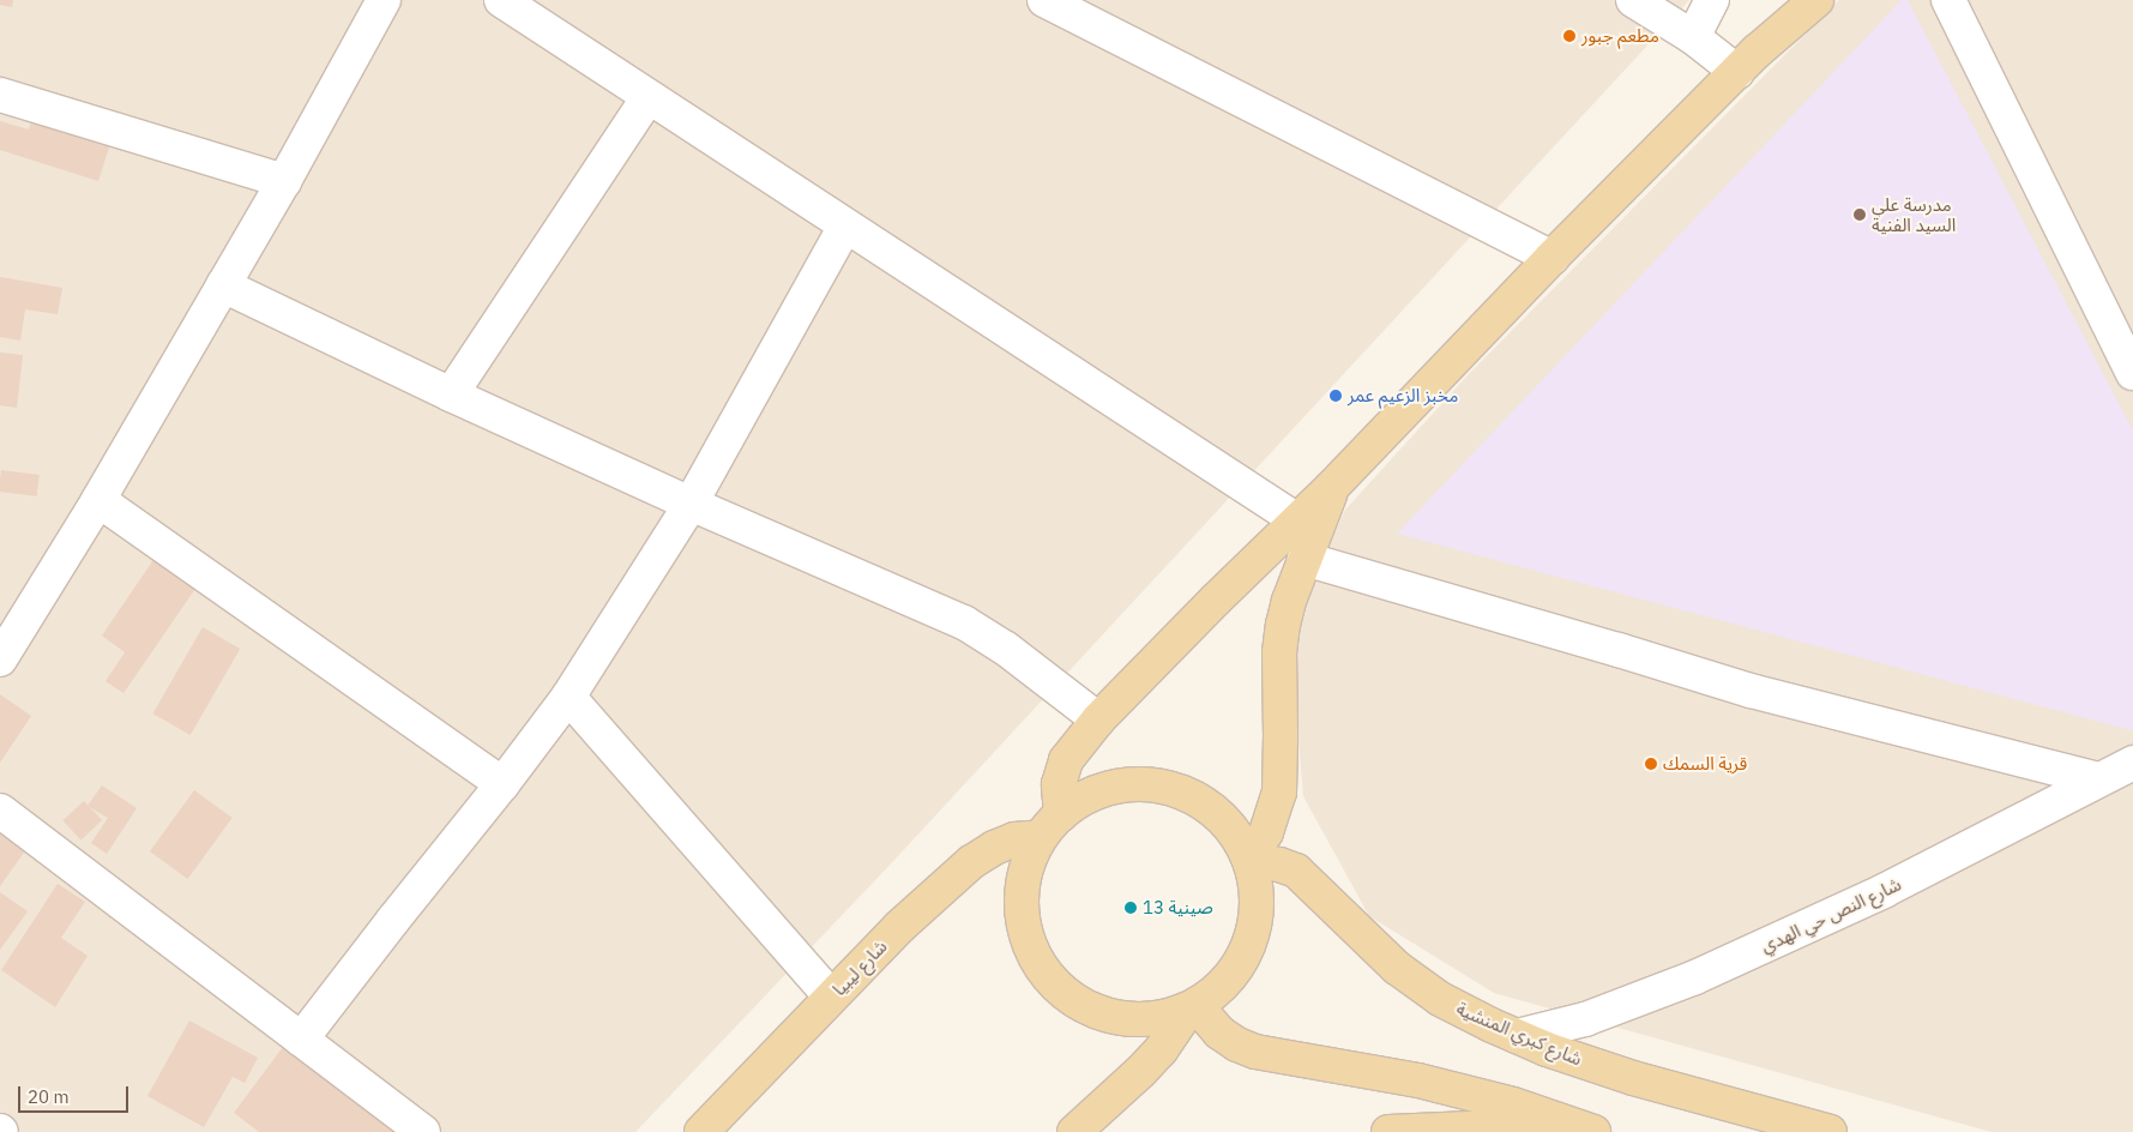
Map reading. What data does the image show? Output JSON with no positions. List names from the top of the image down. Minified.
{"streets":{"main road":["شارع ليبيا","شارع كبري المنشية"],"street":["شارع النص حي الهدي"]},"crossings":[["شارع النص حي الهدي","شارع كبري المنشية"]],"places":["مطعم جبور","مدرسة علي السيد الفنية","مخبز الزعيم عمر","قرية السمك","صينية 13"],"scale_bar":"20 m"}
